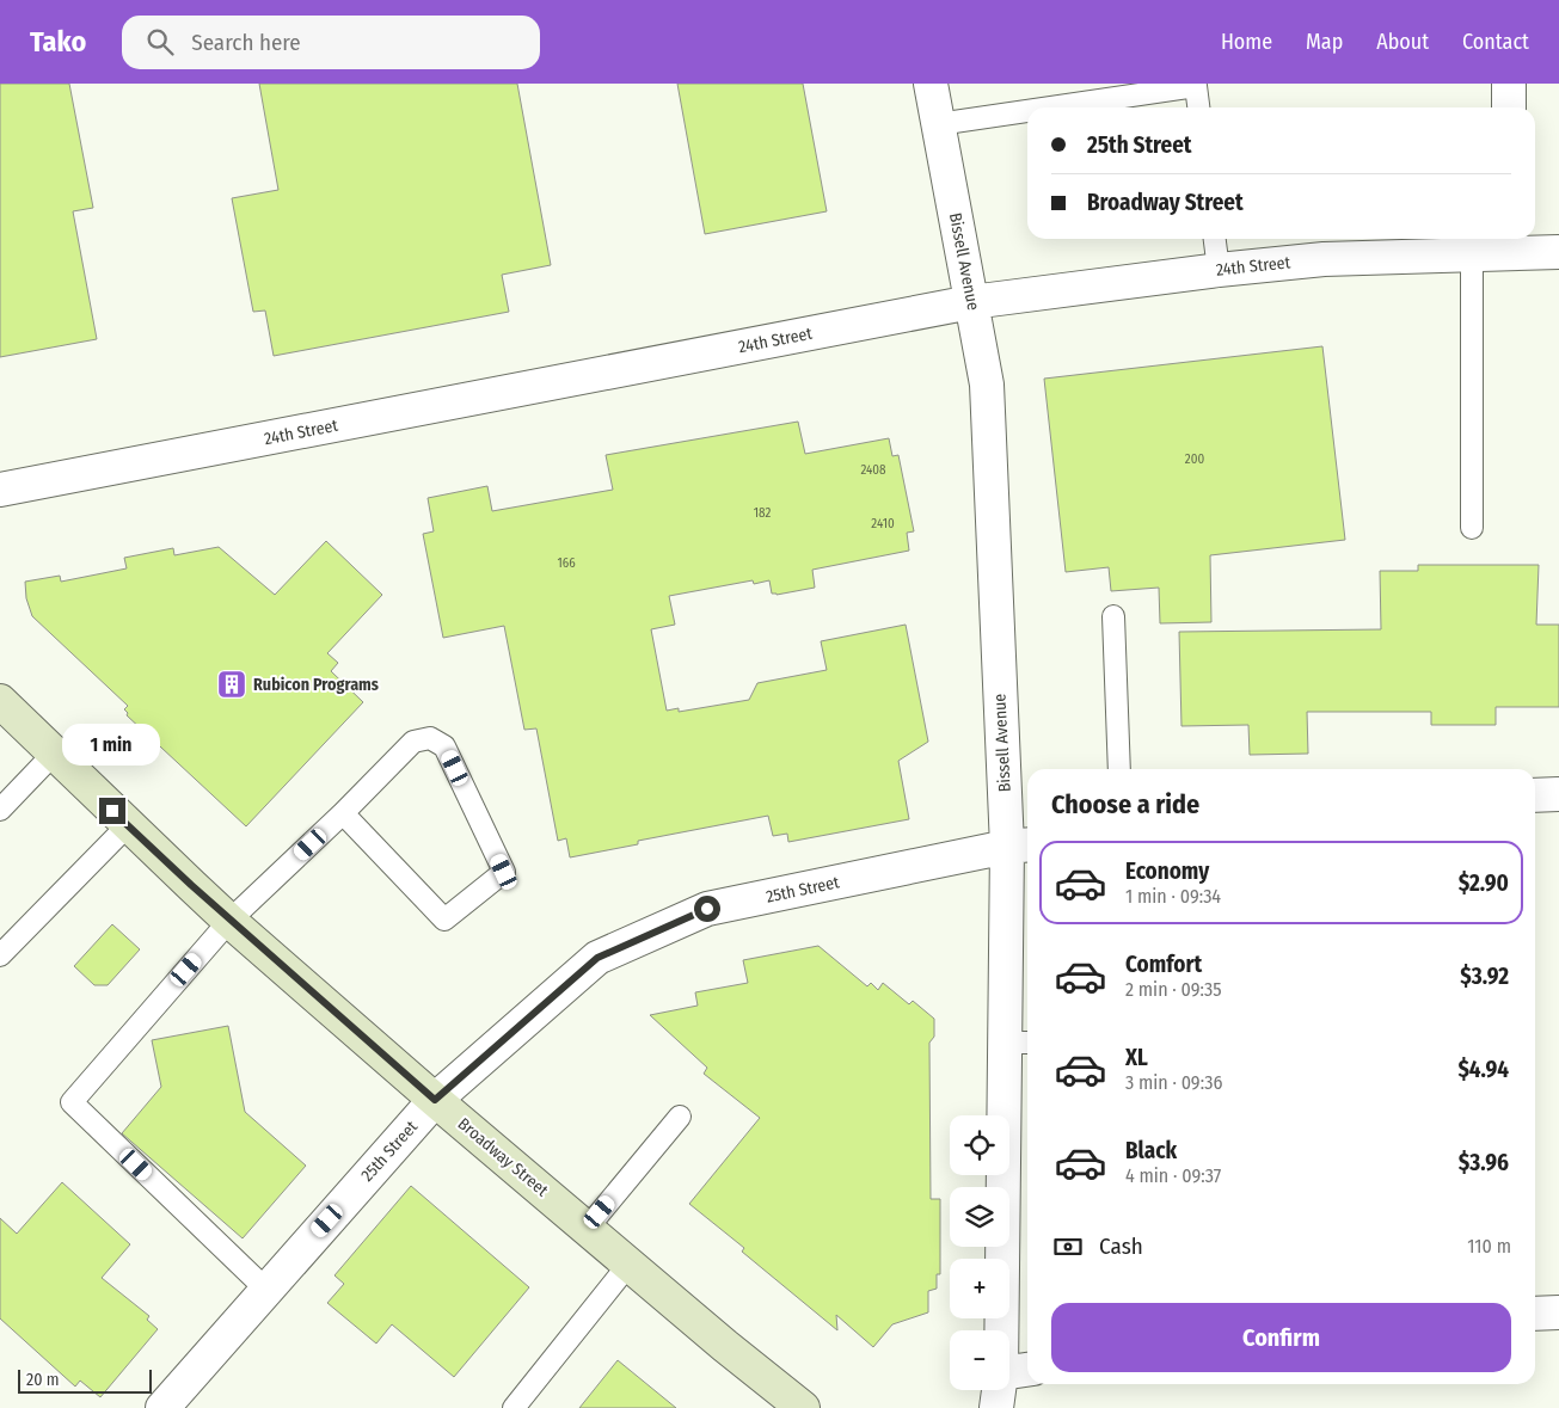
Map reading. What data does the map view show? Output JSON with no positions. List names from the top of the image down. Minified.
{"streets":{"street":["Bissell Avenue","24th Street","25th Street","Broadway Street"]},"crossings":[["Bissell Avenue","24th Street"],["Bissell Avenue","25th Street"],["25th Street","Broadway Street"]],"places":{"building":["Rubicon Programs"]},"house_numbers":["200","2408","182","2410","166"],"scale_bar":"20 m","page":{"header":"Tako","search":"Search here","nav":["Home","Map","About","Contact"],"banner":["25th Street","Broadway Street"],"bubble":"1 min","heading":"Choose a ride","list":[{"name":"Economy","note":"1 min · 09:34","value":"$2.90"},{"name":"Comfort","note":"2 min · 09:35","value":"$3.92"},{"name":"XL","note":"3 min · 09:36","value":"$4.94"},{"name":"Black","note":"4 min · 09:37","value":"$3.96"}],"map_buttons":["+","−"],"pay":["Cash","110 m"],"buttons":"Confirm","scale":"20 m"}}
